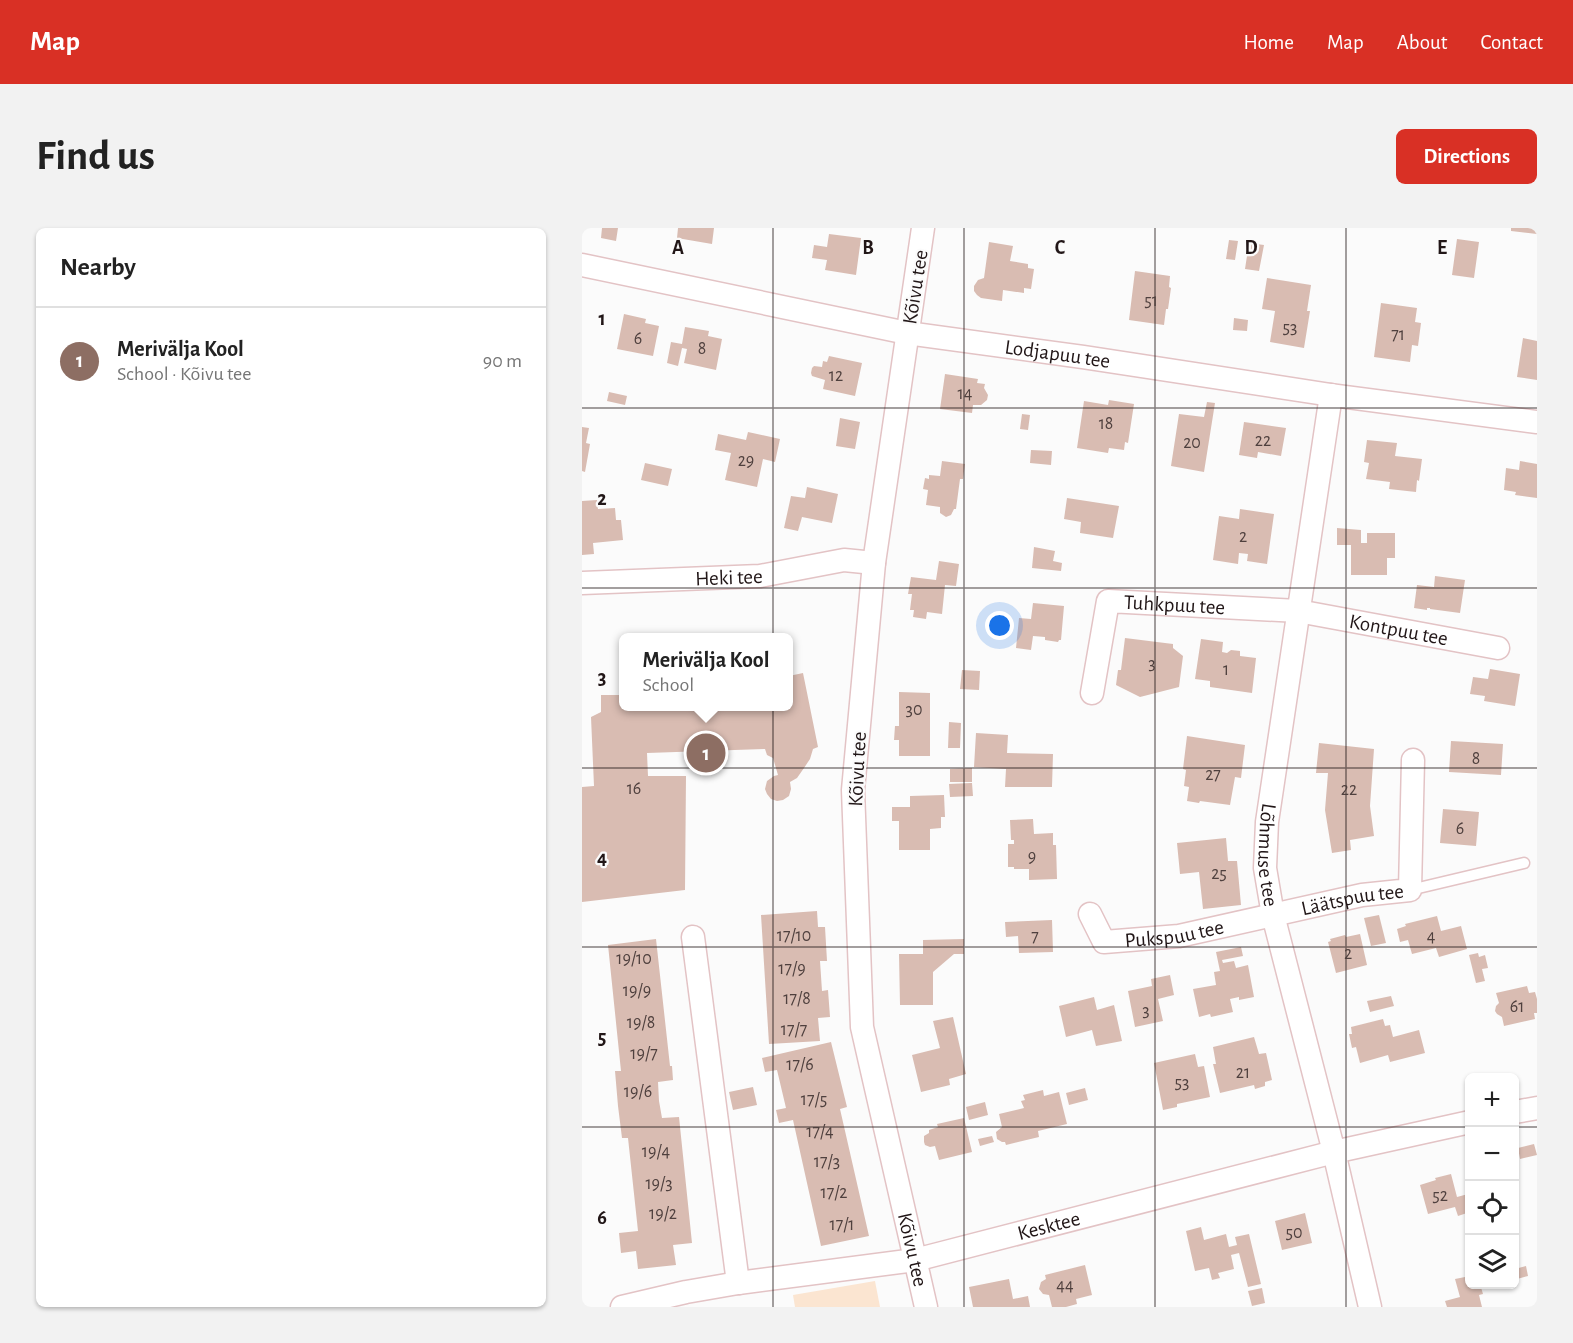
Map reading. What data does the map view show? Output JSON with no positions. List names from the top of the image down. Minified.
{"streets":{"street":["Kõivu tee","Lodjapuu tee","Heki tee","Tuhkpuu tee","Kontpuu tee","Lõhmuse tee","Läätspuu tee","Pukspuu tee","Kesktee"]},"crossings":[["Kõivu tee","Lodjapuu tee"],["Kõivu tee","Heki tee"],["Kõivu tee","Kesktee"],["Lodjapuu tee","Lõhmuse tee"],["Tuhkpuu tee","Kontpuu tee"],["Tuhkpuu tee","Lõhmuse tee"],["Kontpuu tee","Lõhmuse tee"],["Lõhmuse tee","Läätspuu tee"],["Lõhmuse tee","Pukspuu tee"],["Lõhmuse tee","Kesktee"],["Läätspuu tee","Pukspuu tee"]],"house_numbers":["51","53","71","6","8","12","14","18","22","20","29","2","3","1","30","8","27","16","22","6","9","25","17/10","7","4","2","19/10","17/9","19/9","17/8","61","3","19/8","17/7","19/7","17/6","21","53","19/6","17/5","17/4","19/4","17/3","19/3","17/2","52","19/2","17/1","50","44"],"page":{"header":"Map","nav":["Home","Map","About","Contact"],"buttons":"Directions","title":"Find us","heading":"Nearby","list":[{"mark":"1","name":"Merivälja Kool","note":"School · Kõivu tee","value":"90 m"}],"popup":["Merivälja Kool","School"],"pins":"1","map_buttons":["+","−"]},"grid":{"columns":["A","B","C","D","E"],"rows":["1","2","3","4","5","6"]}}
